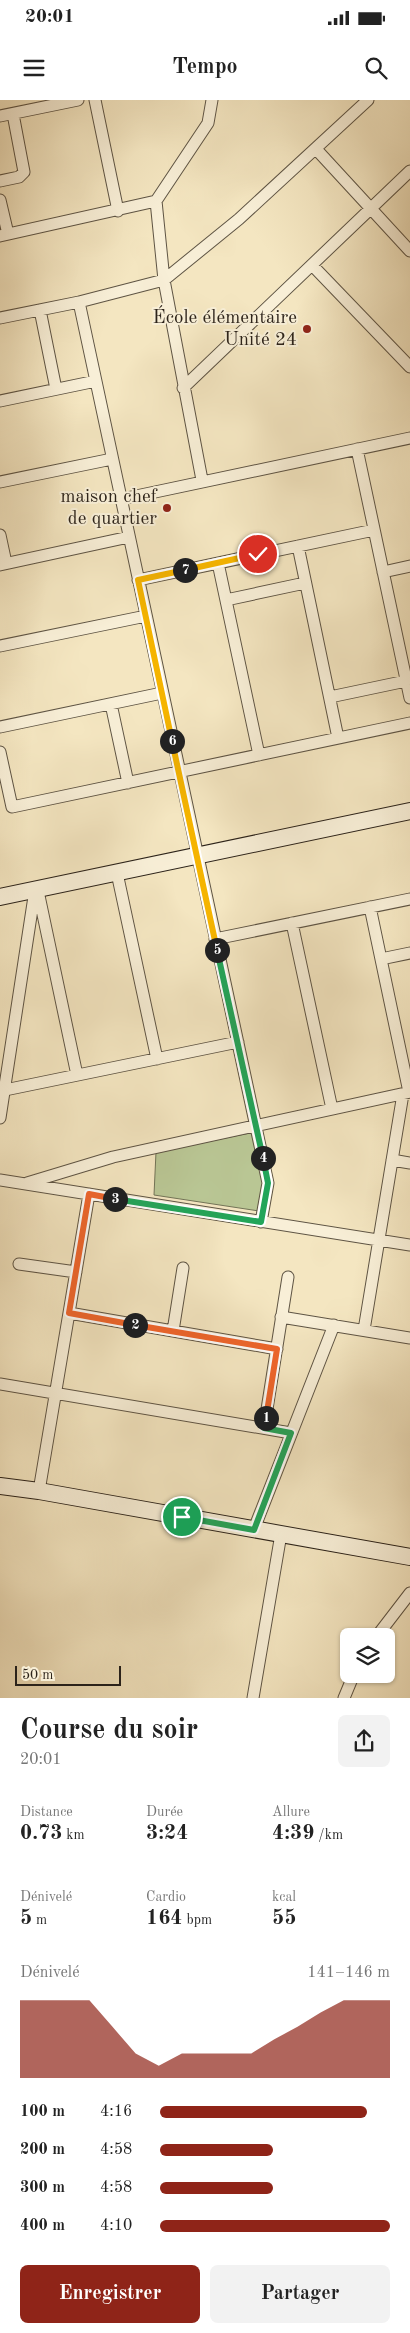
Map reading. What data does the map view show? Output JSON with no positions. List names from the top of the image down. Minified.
{"places":["École élémentaire Unité 24","maison chef de quartier"],"scale_bar":"50 m","page":{"status":"20:01","header":"Tempo","pins":["7","6","5","4","3","2","1"],"scale":"50 m","heading":["Course du soir","20:01"],"stats":[["Distance","0.73 km"],["Durée","3:24"],["Allure","4:39 /km"],["Dénivelé","5 m"],["Cardio","164 bpm"],["kcal","55"]],"chart":["Dénivelé","141–146 m"],"list":[{"name":"100 m","note":"4:16"},{"name":"200 m","note":"4:58"},{"name":"300 m","note":"4:58"},{"name":"400 m","note":"4:10"}],"buttons":["Enregistrer","Partager"]}}
